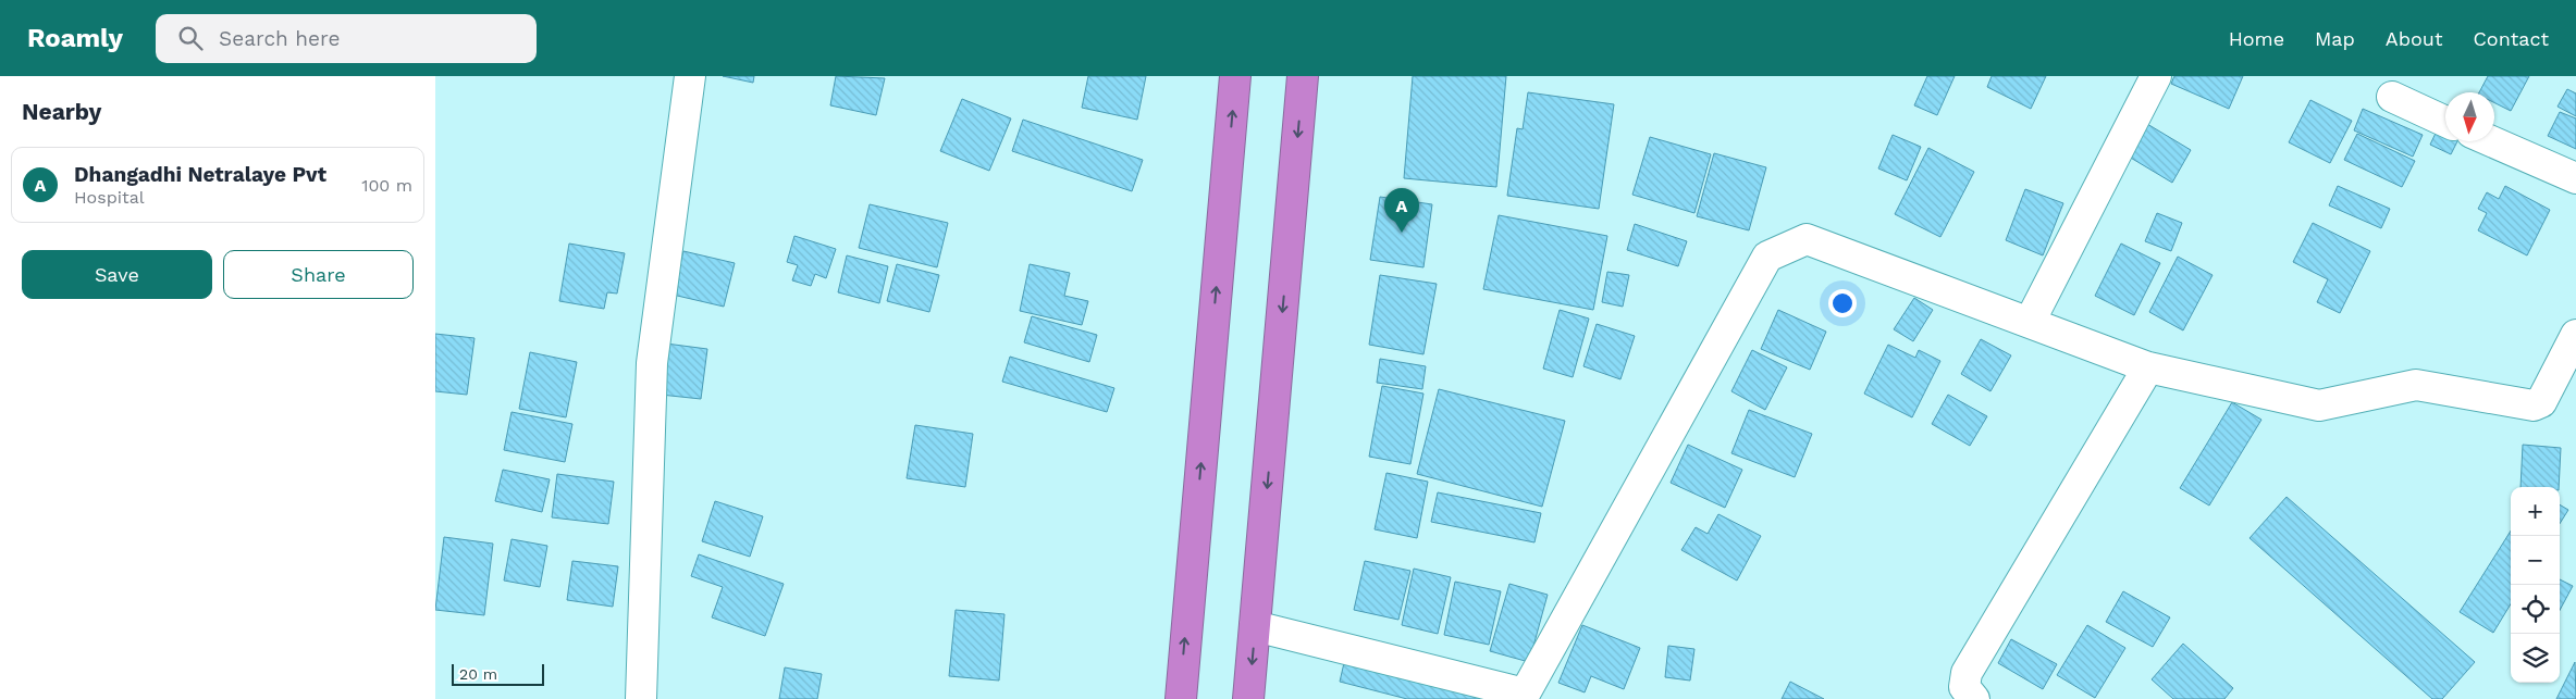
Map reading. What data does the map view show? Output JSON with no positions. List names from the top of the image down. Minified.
{"scale_bar":"20 m","north":"bottom","page":{"header":"Roamly","search":"Search here","nav":["Home","Map","About","Contact"],"heading":"Nearby","list":[{"mark":"A","name":"Dhangadhi Netralaye Pvt","note":"Hospital","value":"100 m"}],"pins":"A","buttons":["Save","Share"],"map_buttons":["+","−"],"scale":"20 m"}}
